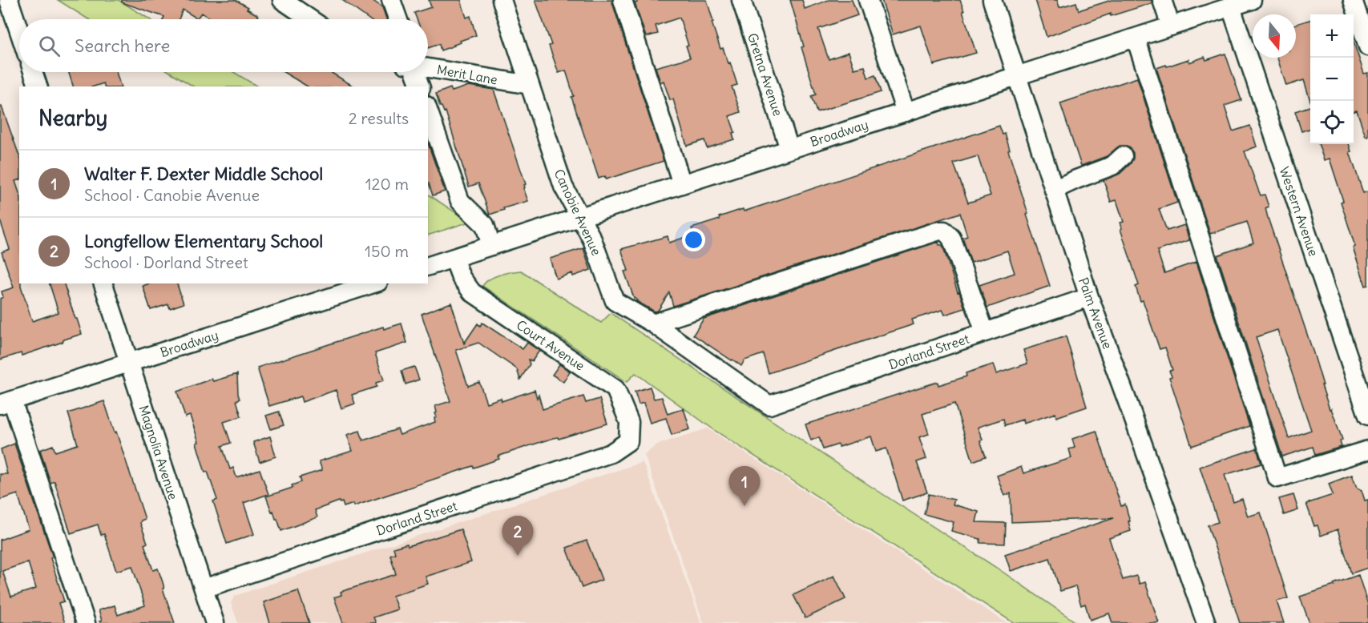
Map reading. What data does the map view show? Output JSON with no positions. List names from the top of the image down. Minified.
{"streets":{"street":["Merit Lane","Gretna Avenue","Broadway","Western Avenue","Canobie Avenue","Palm Avenue","Court Avenue","Dorland Street","Magnolia Avenue"]},"crossings":[["Merit Lane","Canobie Avenue"],["Gretna Avenue","Broadway"],["Broadway","Western Avenue"],["Broadway","Canobie Avenue"],["Broadway","Palm Avenue"],["Broadway","Court Avenue"],["Broadway","Magnolia Avenue"],["Canobie Avenue","Dorland Street"],["Palm Avenue","Dorland Street"],["Court Avenue","Dorland Street"],["Dorland Street","Magnolia Avenue"]],"north":"bottom","page":{"map_buttons":["+","−"],"search":"Search here","heading":["Nearby","2 results"],"list":[{"mark":"1","name":"Walter F. Dexter Middle School","note":"School · Canobie Avenue","value":"120 m"},{"mark":"2","name":"Longfellow Elementary School","note":"School · Dorland Street","value":"150 m"}],"pins":["1","2"]}}
